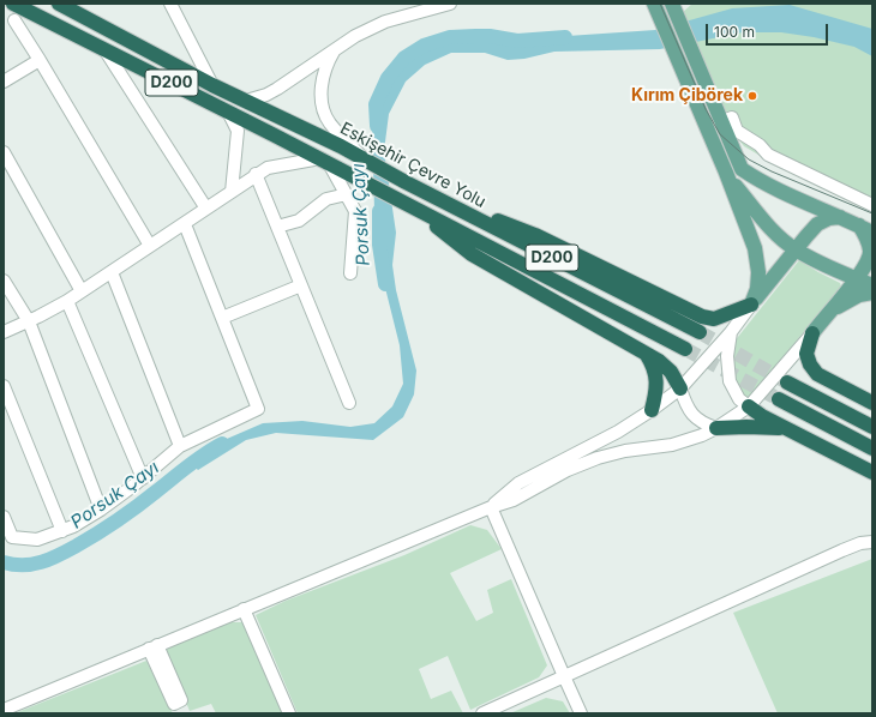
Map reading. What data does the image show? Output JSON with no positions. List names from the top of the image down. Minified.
{"streets":{"highway":["D200","Eskişehir Çevre Yolu"]},"water":["Porsuk Çayı"],"places":["Kırım Çibörek"],"scale_bar":"100 m"}
